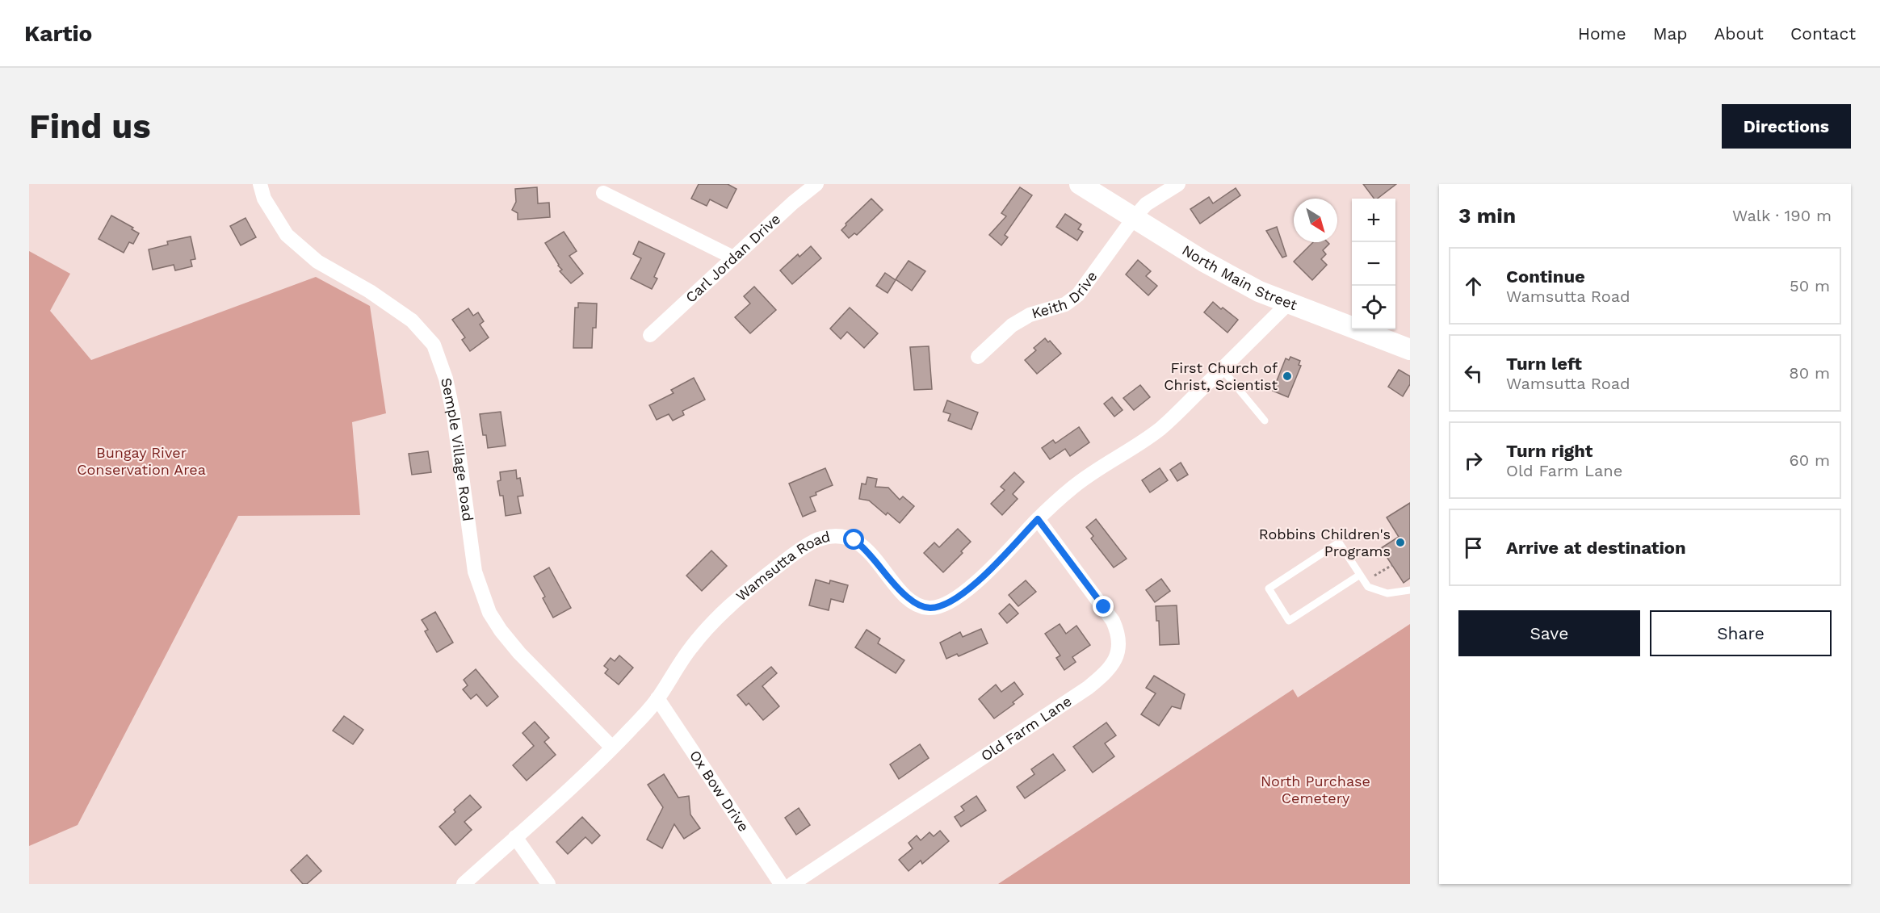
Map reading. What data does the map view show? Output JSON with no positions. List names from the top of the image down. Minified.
{"streets":{"main road":["North Main Street"],"street":["Carl Jordan Drive","Keith Drive","Semple Village Road","Wamsutta Road","Old Farm Lane","Ox Bow Drive"]},"crossings":[["North Main Street","Keith Drive"],["North Main Street","Wamsutta Road"],["Semple Village Road","Wamsutta Road"],["Wamsutta Road","Old Farm Lane"],["Wamsutta Road","Ox Bow Drive"]],"parks":["Bungay River Conservation Area","North Purchase Cemetery"],"places":["First Church of Christ, Scientist","Robbins Children's Programs"],"north":"bottom right","page":{"header":"Kartio","nav":["Home","Map","About","Contact"],"buttons":["Directions",["Save","Share"]],"title":"Find us","heading":["3 min","Walk · 190 m"],"map_buttons":["+","−"],"list":[["Continue","Wamsutta Road","50 m"],["Turn left","Wamsutta Road","80 m"],["Turn right","Old Farm Lane","60 m"],"Arrive at destination"]}}
